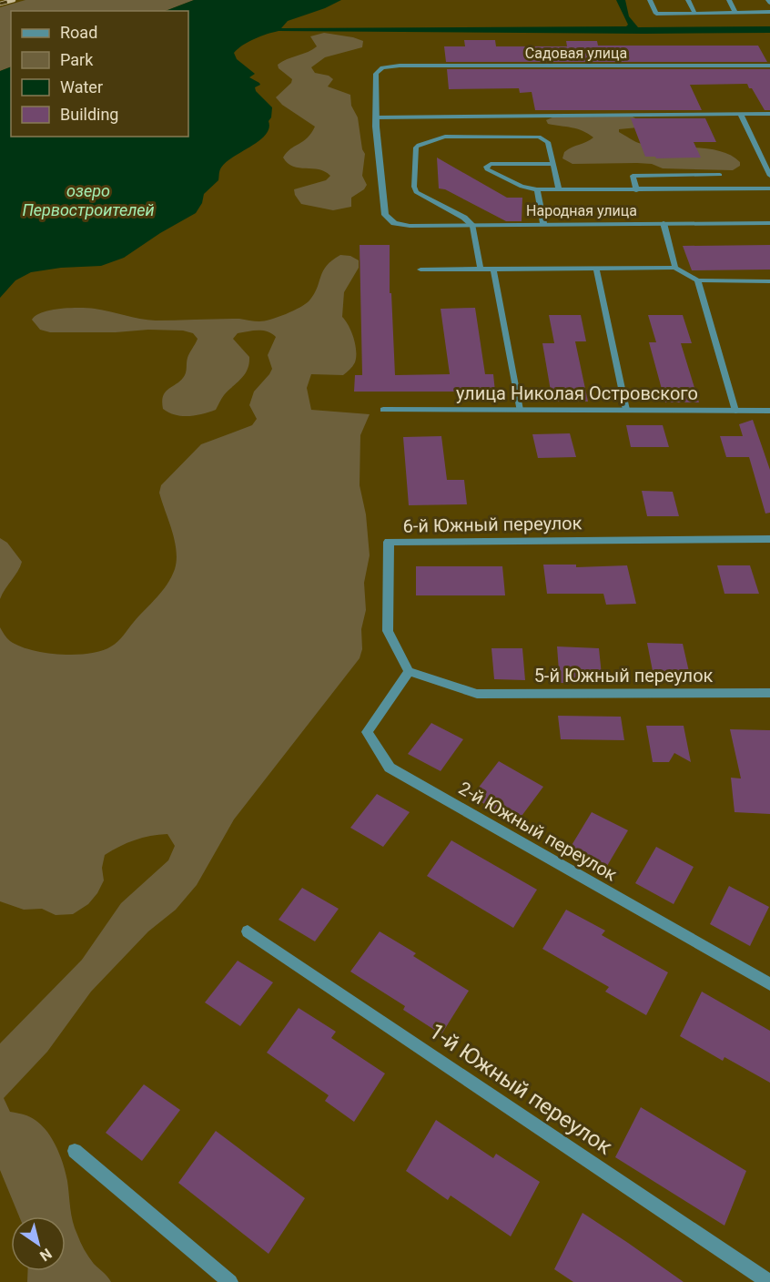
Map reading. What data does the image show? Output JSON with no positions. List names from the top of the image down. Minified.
{"streets":{"street":["Садовая улица","Народная улица","улица Николая Островского","6-й Южный переулок","5-й Южный переулок","2-й Южный переулок","1-й Южный переулок"]},"crossings":[["Садовая улица","Народная улица"],["6-й Южный переулок","5-й Южный переулок"],["6-й Южный переулок","2-й Южный переулок"],["5-й Южный переулок","2-й Южный переулок"]],"water":["озеро Первостроителей"],"legend":["Road","Park","Water","Building"],"north":"bottom right"}
